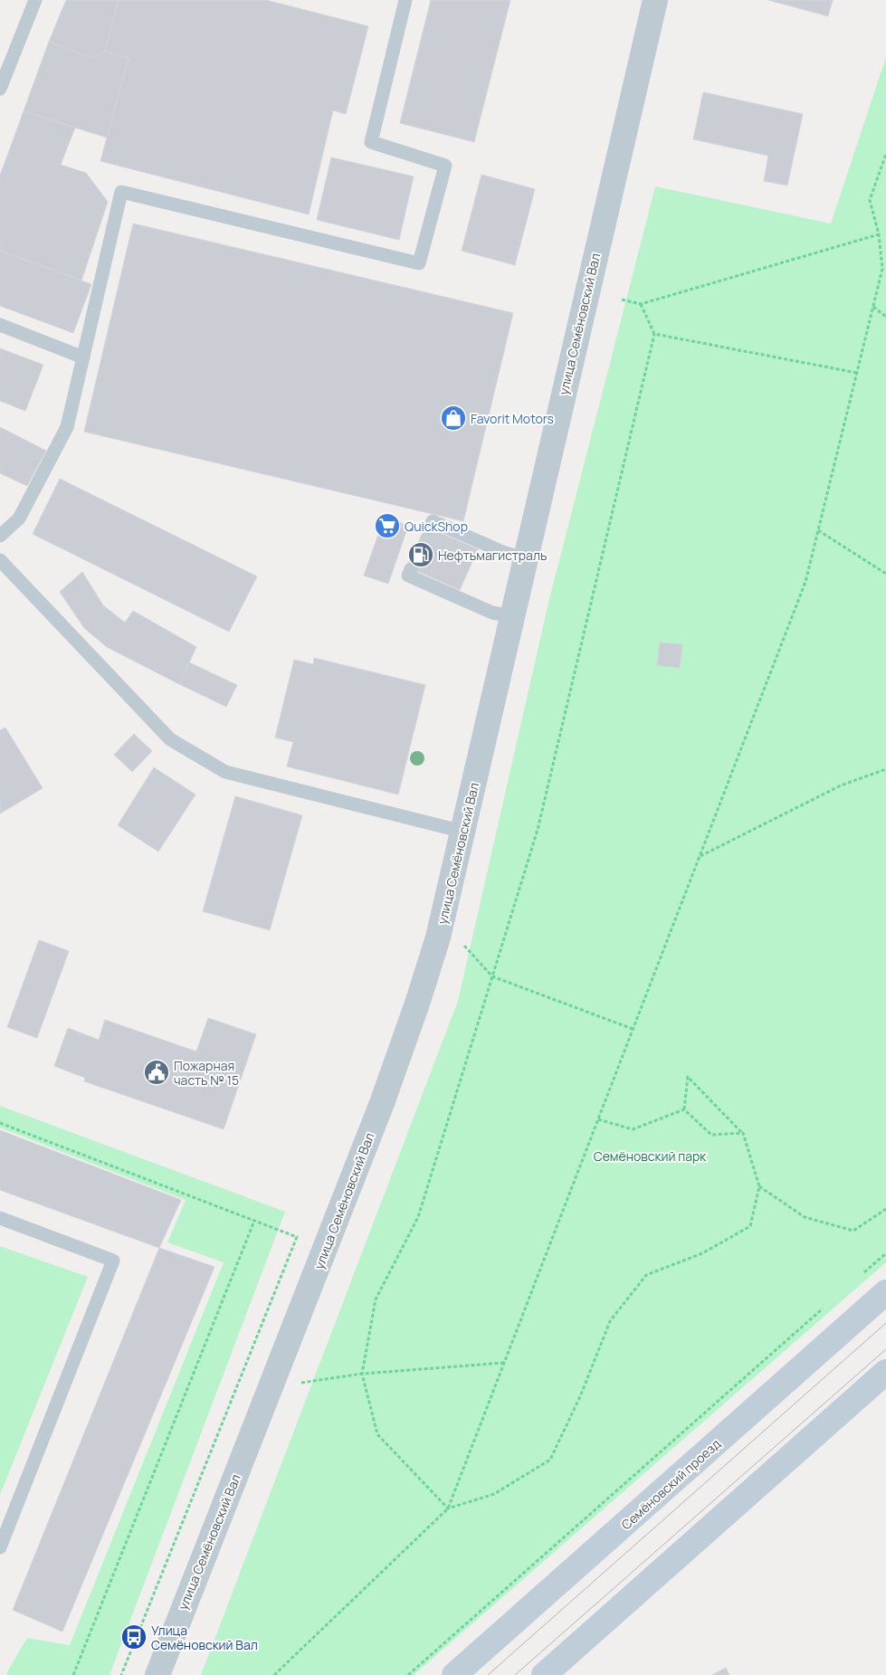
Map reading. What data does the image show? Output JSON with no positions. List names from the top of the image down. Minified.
{"streets":{"main road":["Семёновский проезд"],"street":["улица Семёновский Вал"]},"parks":["Семёновский парк"],"places":{"shop":["Favorit Motors"],"supermarket":["QuickShop"],"fuel station":["Нефтьмагистраль"],"public building":["Пожарная часть № 15"],"bus stop":["Улица Семёновский Вал"]}}
